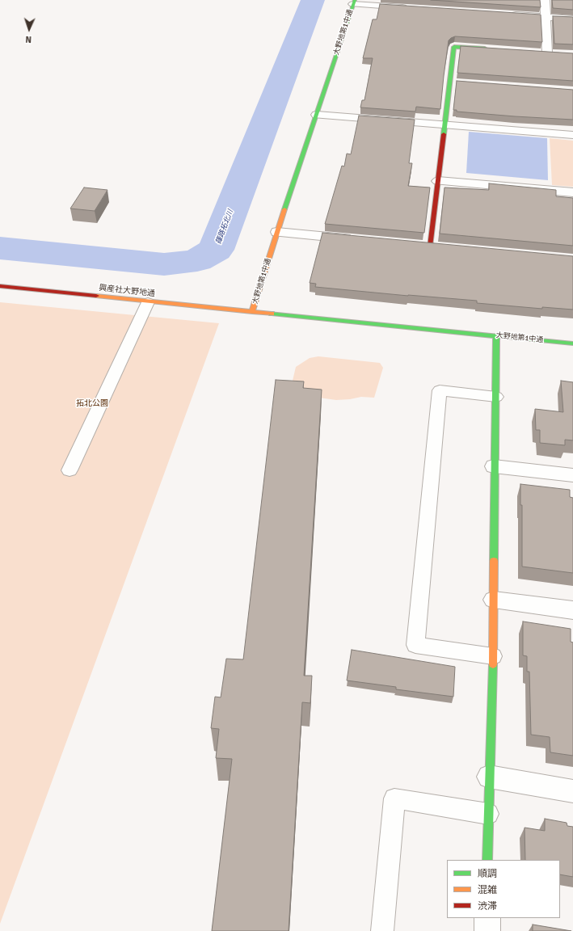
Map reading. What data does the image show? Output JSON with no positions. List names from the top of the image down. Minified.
{"streets":{"street":["大野地第1中通","興産社大野地通"]},"crossings":[["大野地第1中通","興産社大野地通"]],"water":["篠路拓北川"],"parks":["拓北公園"],"legend":["順調","混雑","渋滞"],"north":"bottom"}
